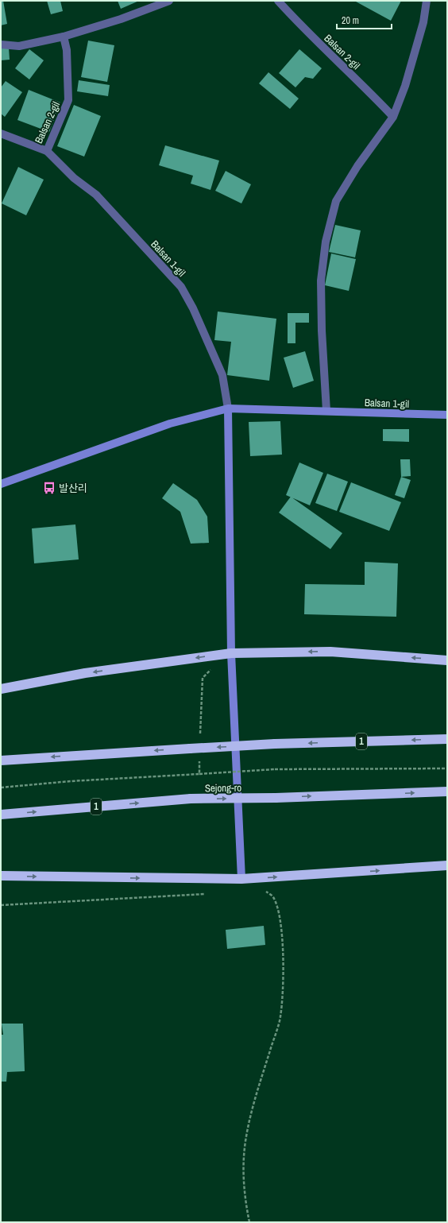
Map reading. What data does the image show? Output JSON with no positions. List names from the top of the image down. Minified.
{"streets":{"highway":["1","Sejong-ro"],"street":["Balsan 2-gil","Balsan 1-gil"]},"crossings":[["Balsan 2-gil","Balsan 1-gil"]],"places":{"bus stop":["발산리"]},"scale_bar":"20 m"}
